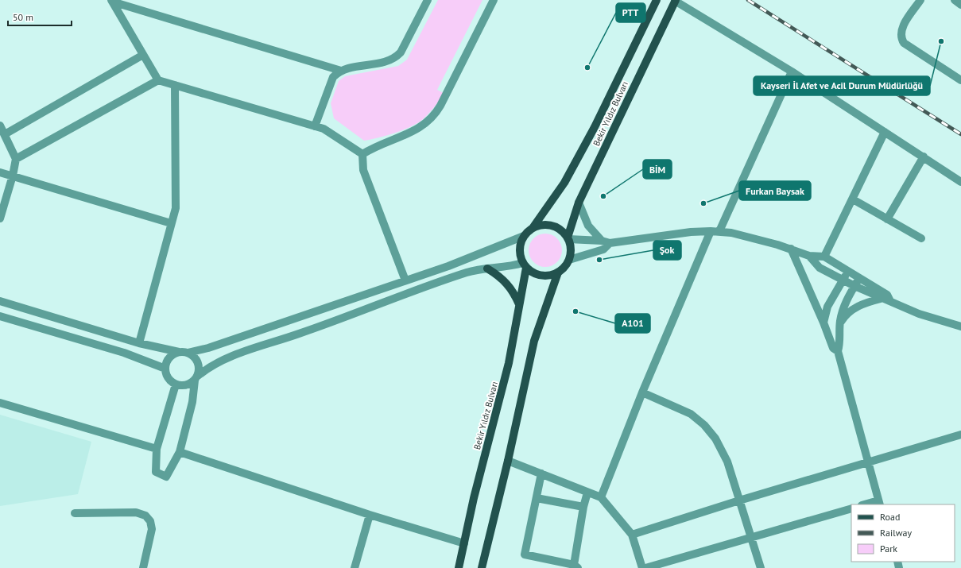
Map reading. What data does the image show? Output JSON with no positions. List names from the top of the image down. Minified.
{"streets":{"main road":["Bekir Yıldız Bulvarı"]},"places":["Kayseri İl Afet ve Acil Durum Müdürlüğü","PTT","BİM","Furkan Baysak","Şok","A101"],"legend":["Road","Railway","Park"],"scale_bar":"50 m"}
